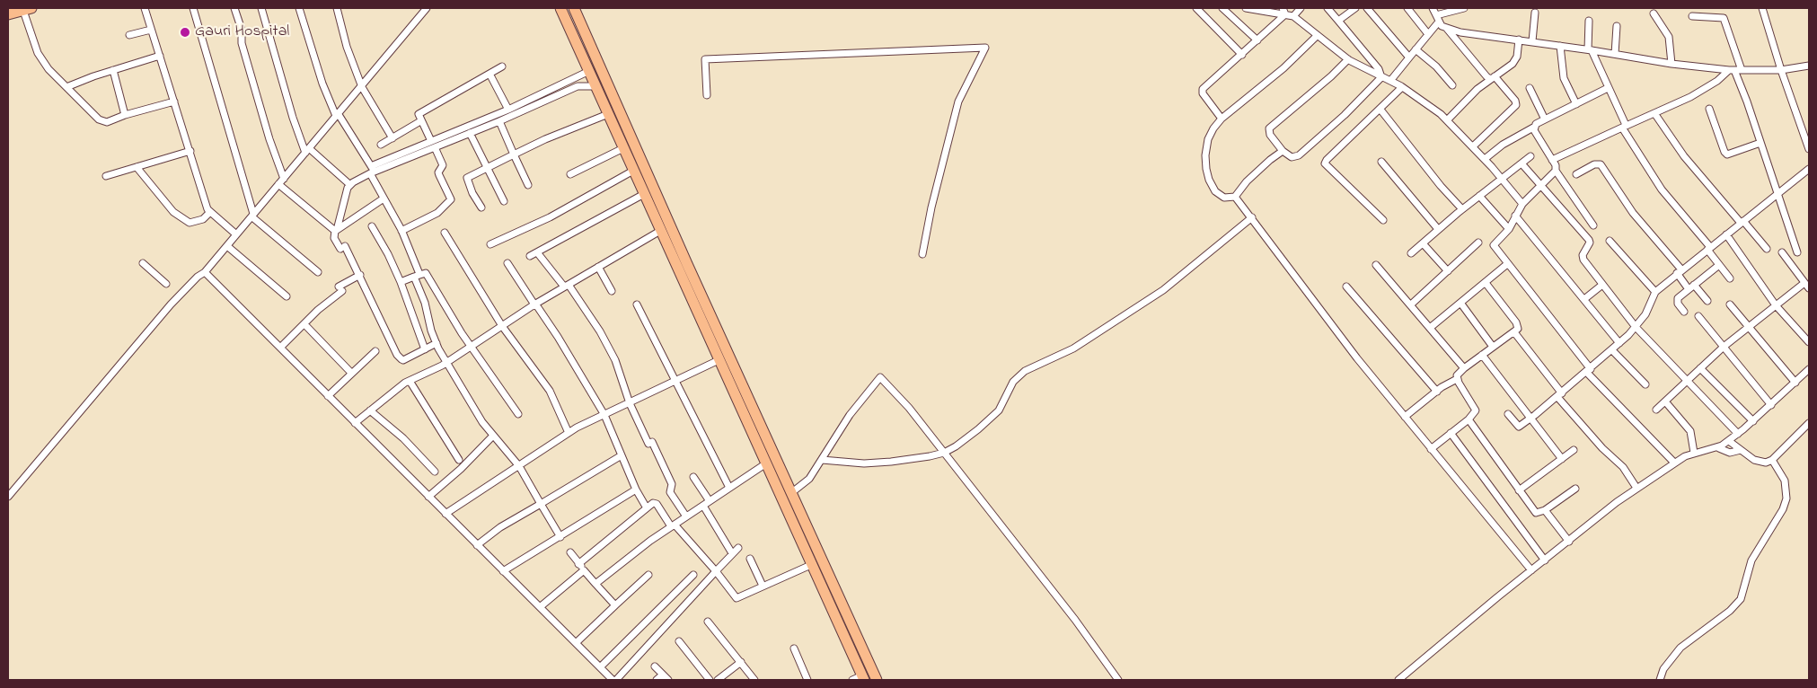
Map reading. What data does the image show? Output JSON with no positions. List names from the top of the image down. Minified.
{"places":["Gauri Hospital"]}
